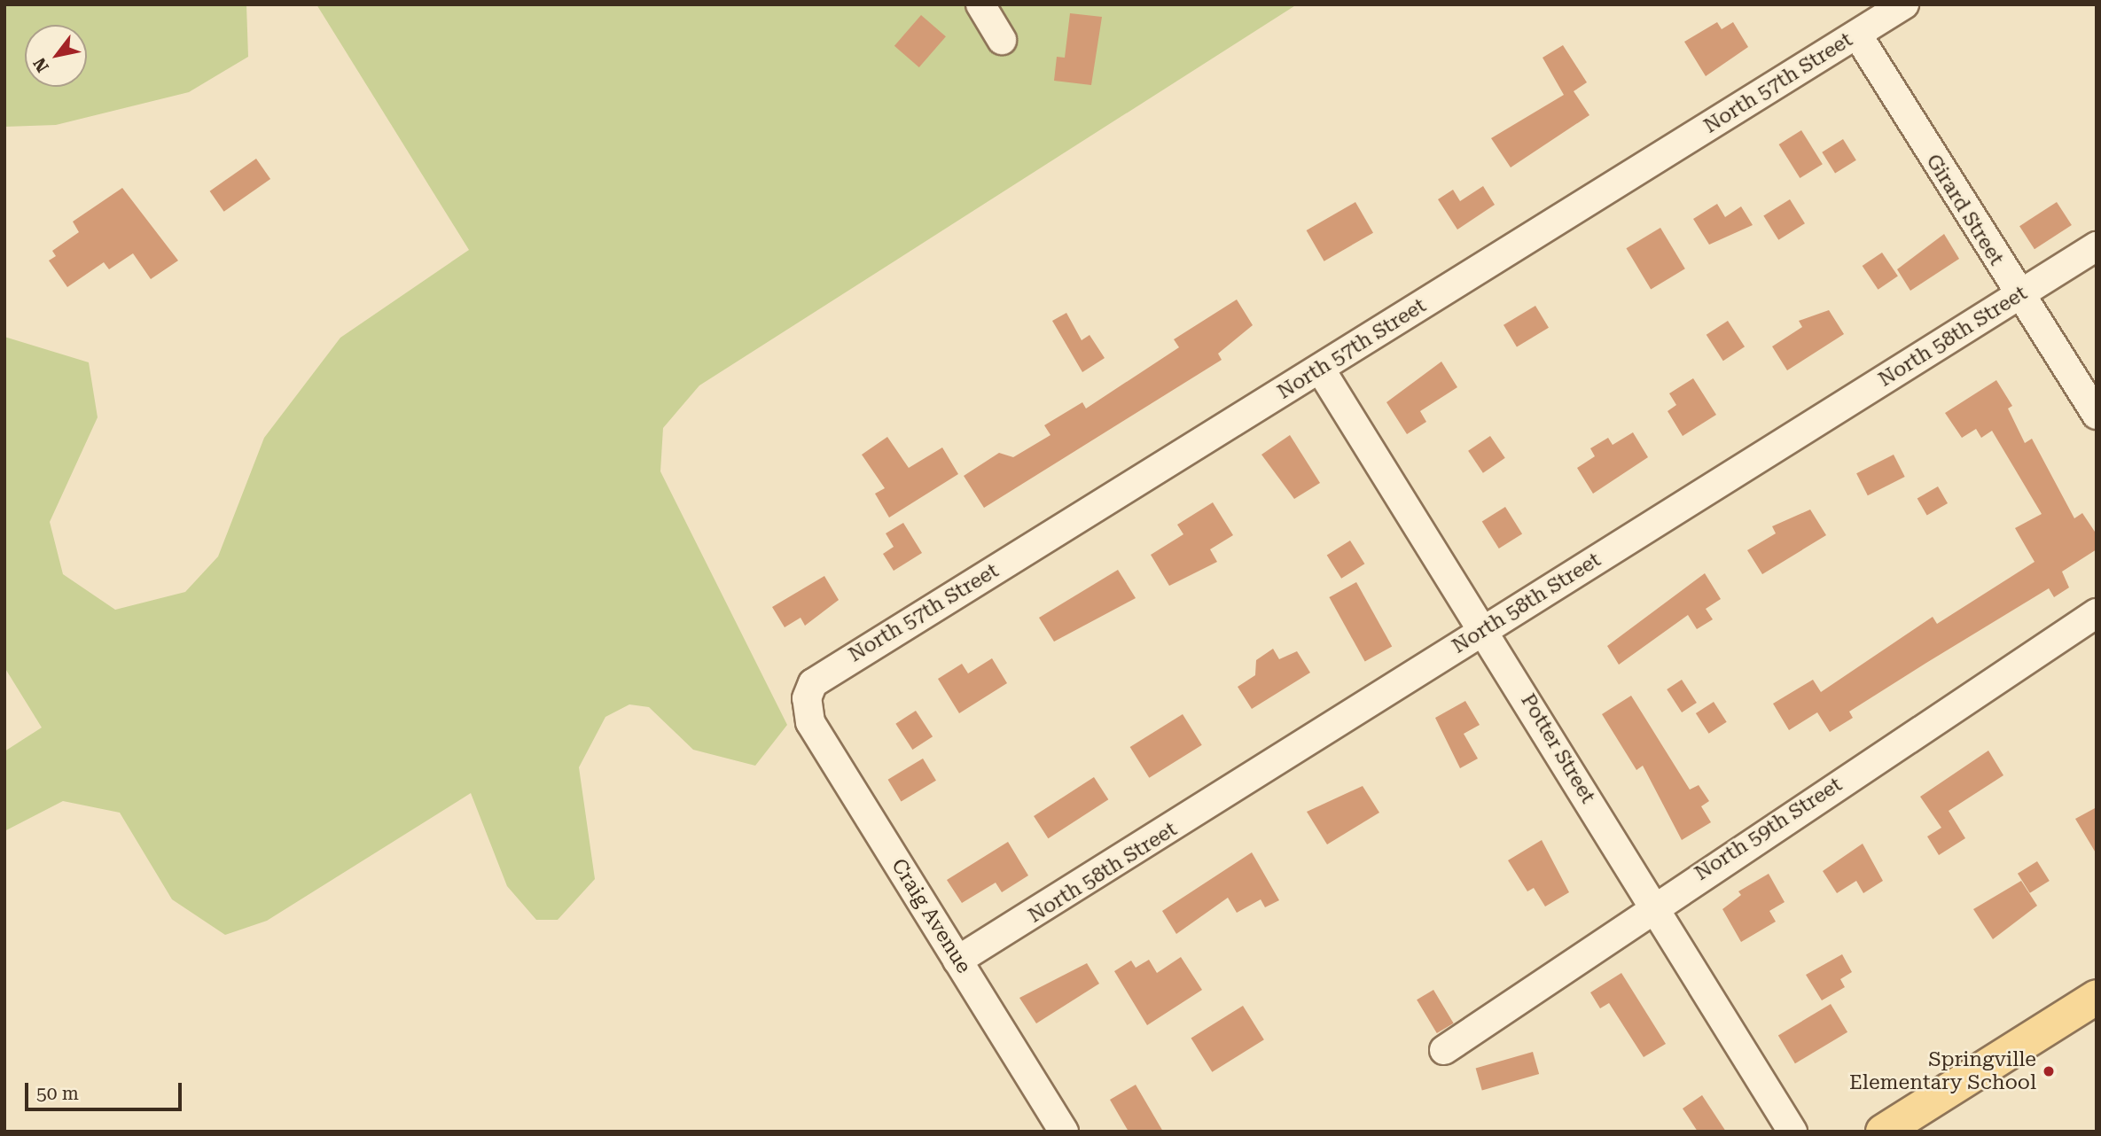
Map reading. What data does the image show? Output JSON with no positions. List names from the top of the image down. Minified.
{"streets":{"street":["North 57th Street","Girard Street","North 58th Street","Potter Street","North 59th Street","Craig Avenue"]},"crossings":[["North 57th Street","Girard Street"],["North 57th Street","Potter Street"],["North 57th Street","Craig Avenue"],["Girard Street","North 58th Street"],["North 58th Street","Potter Street"],["North 58th Street","Craig Avenue"],["Potter Street","North 59th Street"]],"places":["Springville Elementary School"],"scale_bar":"50 m","north":"bottom left"}
